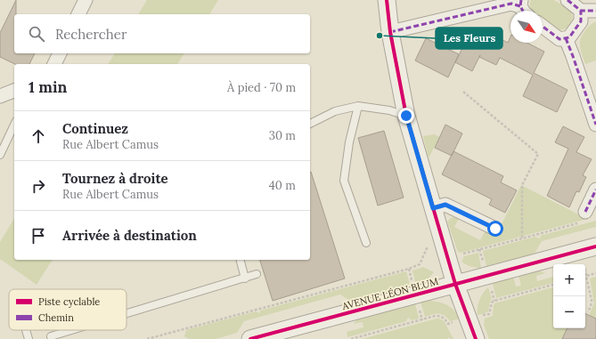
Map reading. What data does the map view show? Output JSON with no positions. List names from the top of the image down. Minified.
{"streets":{"street":["AVENUE LÉON BLUM"]},"places":["Les Fleurs"],"legend":["Piste cyclable","Chemin"],"north":"bottom right","page":{"search":"Rechercher","heading":["1 min","À pied · 70 m"],"list":[["Continuez","Rue Albert Camus","30 m"],["Tournez à droite","Rue Albert Camus","40 m"],"Arrivée à destination"],"map_buttons":["+","−"]}}
